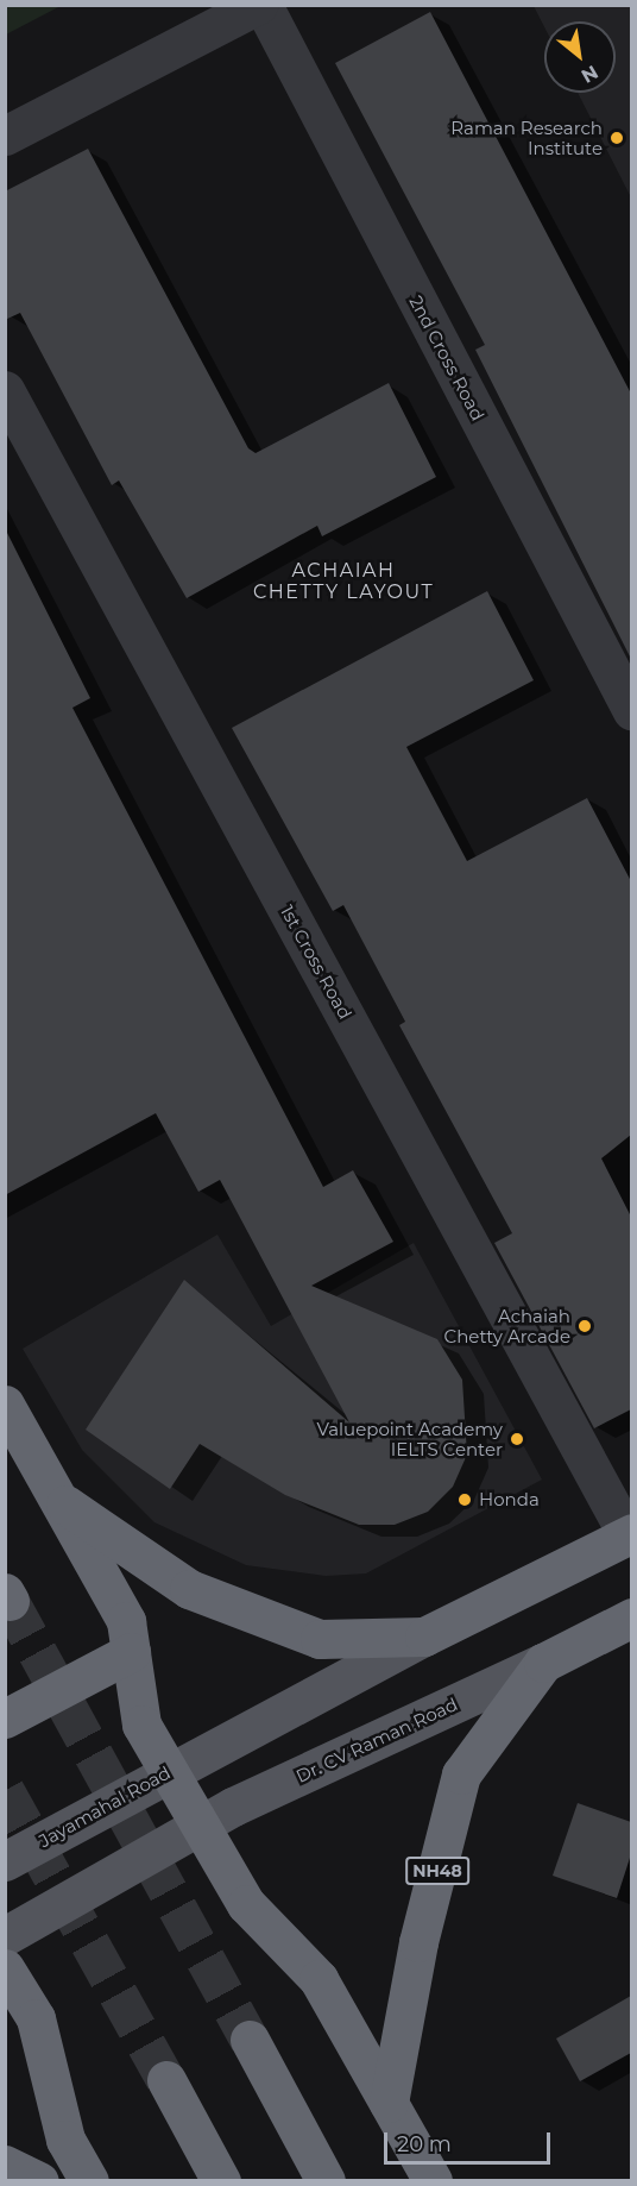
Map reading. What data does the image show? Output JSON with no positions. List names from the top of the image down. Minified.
{"streets":{"highway":["Dr. CV Raman Road","NH48"],"main road":["Jayamahal Road"],"street":["2nd Cross Road","1st Cross Road"]},"crossings":[["Dr. CV Raman Road","NH48"]],"districts":["ACHAIAH CHETTY LAYOUT"],"places":["Raman Research Institute","Achaiah Chetty Arcade","Valuepoint Academy IELTS Center","Honda"],"scale_bar":"20 m","north":"bottom right"}
